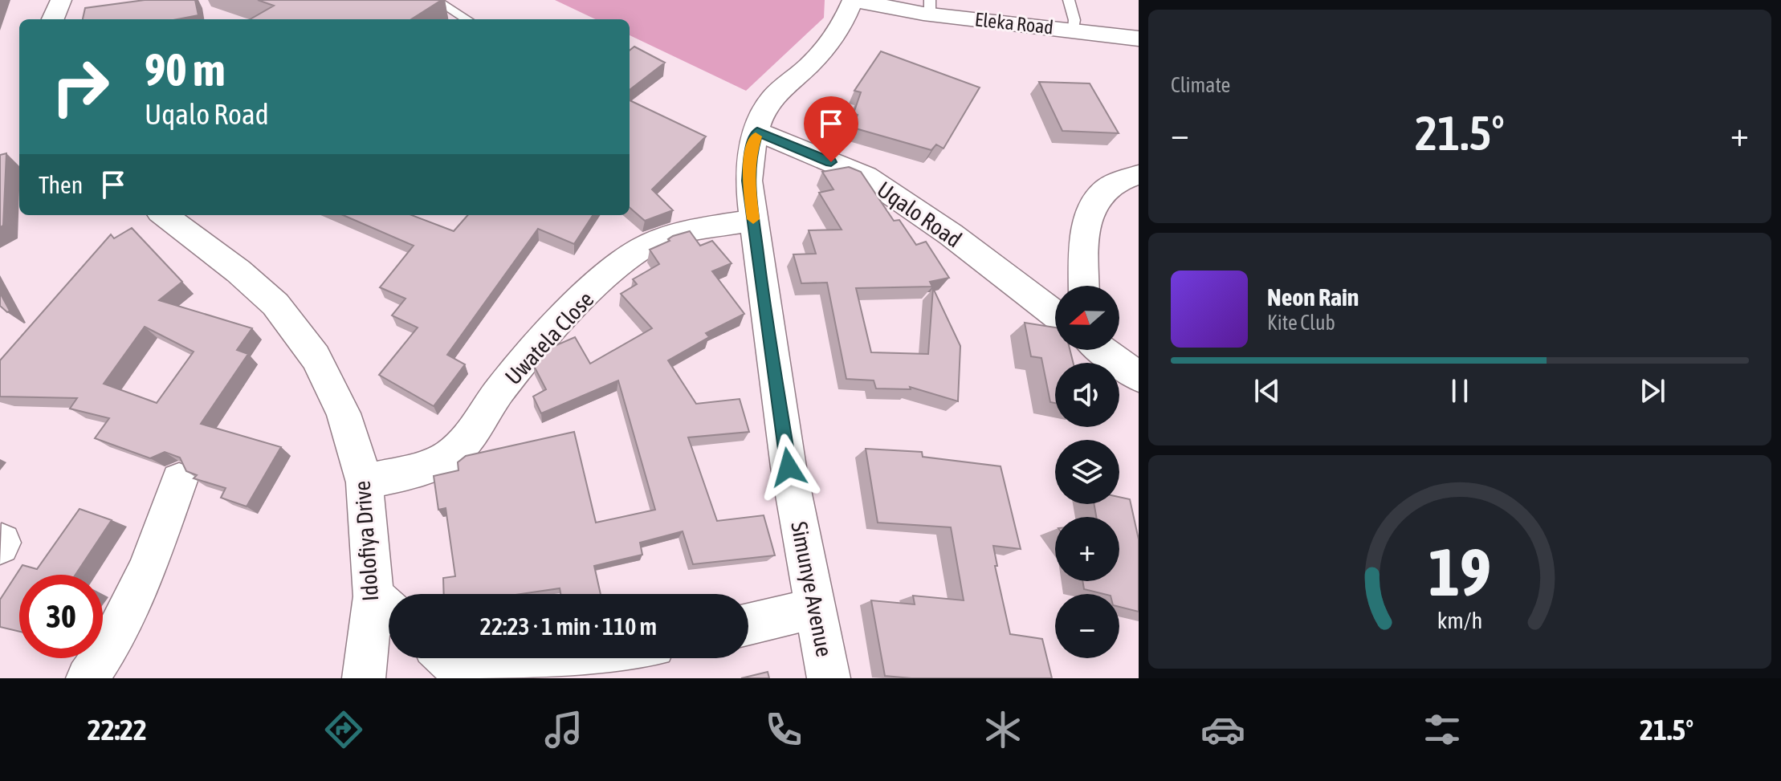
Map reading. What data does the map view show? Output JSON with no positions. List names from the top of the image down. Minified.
{"streets":{"street":["Eleka Road","Uqalo Road","Uwatela Close","Idolofiya Drive","Simunye Avenue"]},"crossings":[["Eleka Road","Simunye Avenue"],["Uqalo Road","Simunye Avenue"],["Uwatela Close","Idolofiya Drive"],["Uwatela Close","Simunye Avenue"]],"north":"left","page":{"tile":"Climate","turn":["90 m","Uqalo Road"],"heat":["−","21.5°","+"],"then":"Then","song":["Neon Rain","Kite Club"],"map_buttons":["+","−"],"limit":"30","trip":"22:23 · 1 min · 110 m","tabs":["22:22","21.5°"],"gauge":["19","km/h"]}}
